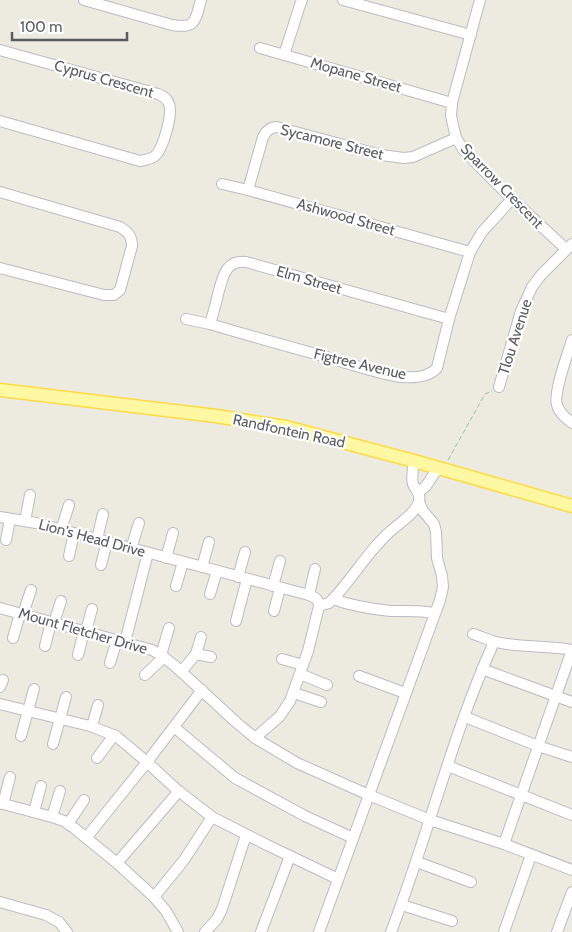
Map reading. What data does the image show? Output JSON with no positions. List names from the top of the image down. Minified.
{"streets":{"main road":["Randfontein Road"],"street":["Mopane Street","Cyprus Crescent","Sycamore Street","Sparrow Crescent","Ashwood Street","Elm Street","Tlou Avenue","Figtree Avenue","Lion's Head Drive","Mount Fletcher Drive"]},"crossings":[["Mopane Street","Sparrow Crescent"],["Sycamore Street","Sparrow Crescent"],["Sycamore Street","Ashwood Street"],["Sparrow Crescent","Tlou Avenue"],["Sparrow Crescent","Figtree Avenue"],["Ashwood Street","Figtree Avenue"],["Elm Street","Figtree Avenue"]],"scale_bar":"100 m"}
